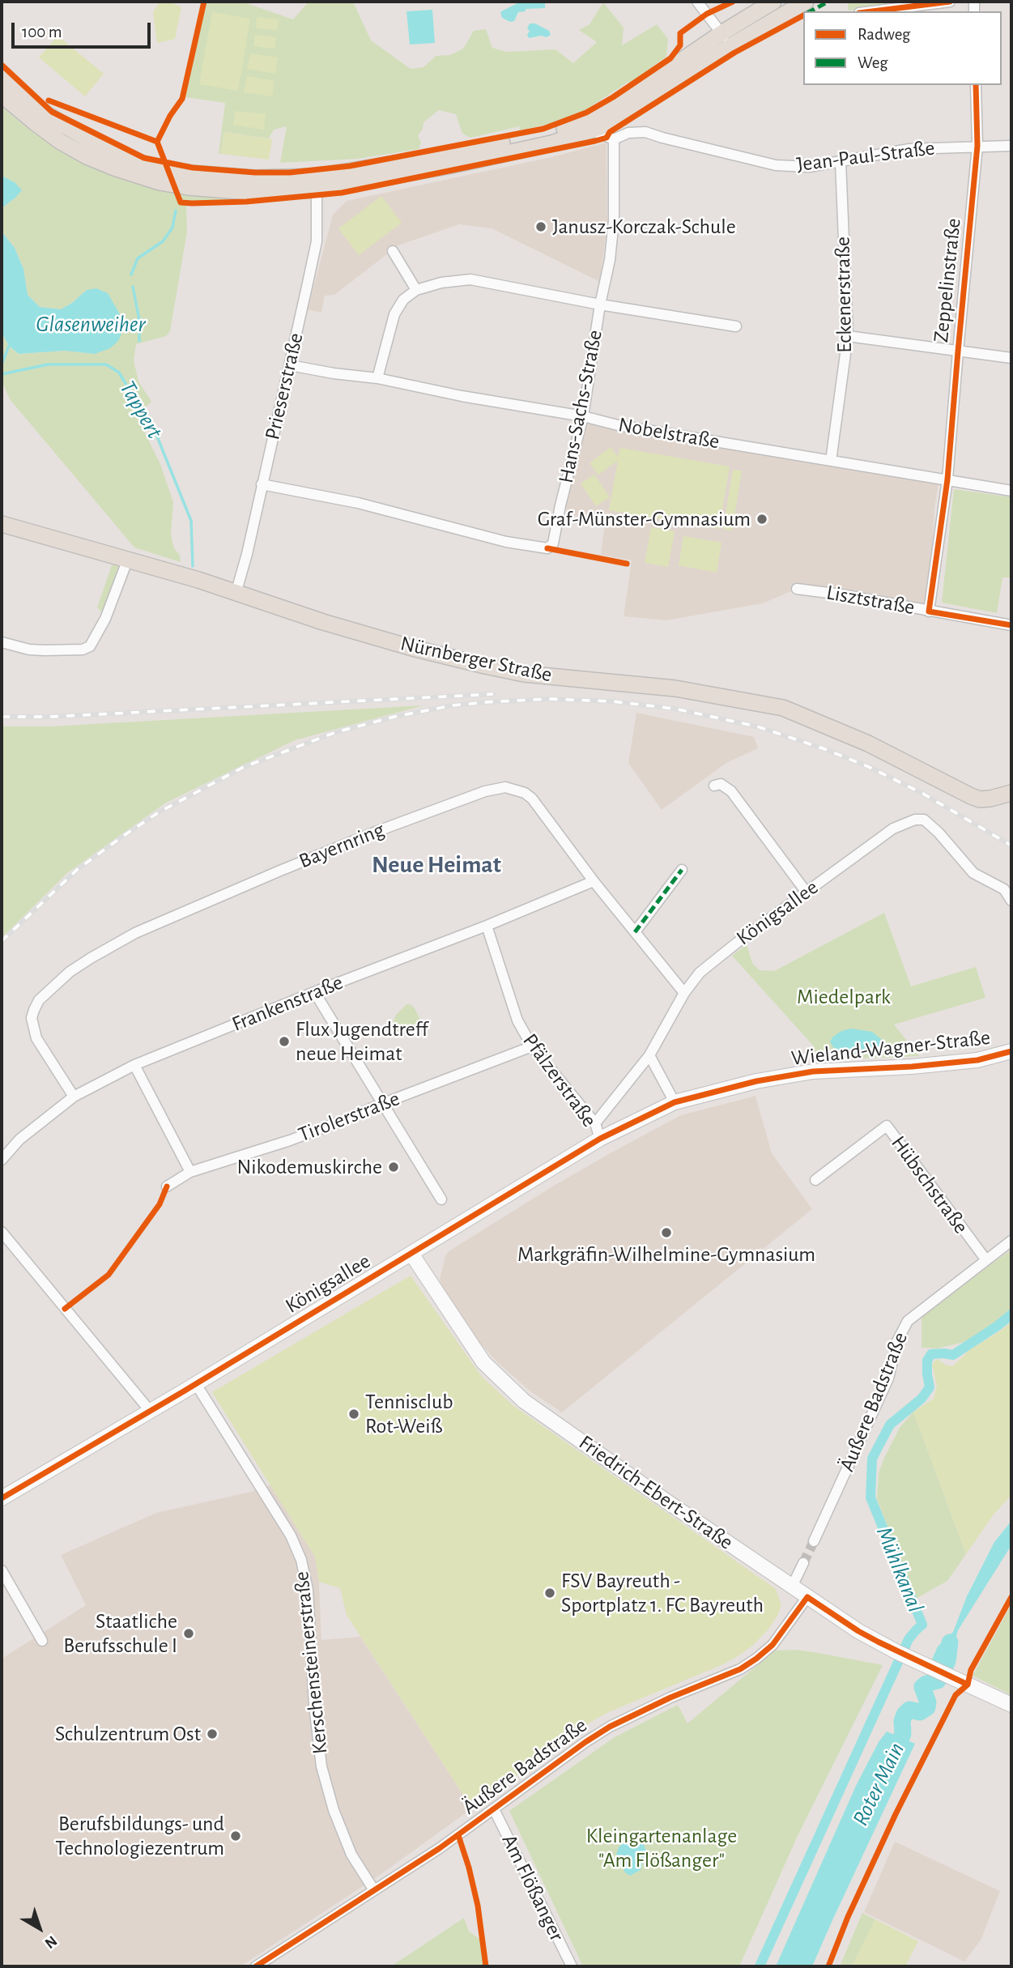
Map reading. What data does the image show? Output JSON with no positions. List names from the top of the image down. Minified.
{"streets":{"main road":["Nürnberger Straße","Königsallee","Wieland-Wagner-Straße","Friedrich-Ebert-Straße"],"street":["Jean-Paul-Straße","Zeppelinstraße","Eckenerstraße","Prieserstraße","Hans-Sachs-Straße","Nobelstraße","Lisztstraße","Bayernring","Frankenstraße","Pfälzerstraße","Tirolerstraße","Hübschstraße","Äußere Badstraße","Kerschensteinerstraße","Am Flößanger"]},"crossings":[["Jean-Paul-Straße","Zeppelinstraße"],["Jean-Paul-Straße","Eckenerstraße"],["Jean-Paul-Straße","Hans-Sachs-Straße"],["Zeppelinstraße","Nobelstraße"],["Zeppelinstraße","Lisztstraße"],["Eckenerstraße","Nobelstraße"],["Prieserstraße","Hans-Sachs-Straße"],["Prieserstraße","Nobelstraße"],["Prieserstraße","Nürnberger Straße"],["Hans-Sachs-Straße","Nobelstraße"],["Bayernring","Königsallee"],["Bayernring","Frankenstraße"],["Königsallee","Wieland-Wagner-Straße"],["Königsallee","Pfälzerstraße"],["Königsallee","Friedrich-Ebert-Straße"],["Königsallee","Kerschensteinerstraße"],["Frankenstraße","Pfälzerstraße"],["Pfälzerstraße","Tirolerstraße"],["Hübschstraße","Äußere Badstraße"],["Äußere Badstraße","Friedrich-Ebert-Straße"],["Äußere Badstraße","Kerschensteinerstraße"],["Äußere Badstraße","Am Flößanger"]],"districts":["Neue Heimat"],"water":["Glasenweiher","Tappert","Mühlkanal","Roter Main"],"parks":["Miedelpark","Kleingartenanlage \"Am Flößanger\""],"places":["Janusz-Korczak-Schule","Graf-Münster-Gymnasium","Flux Jugendtreff neue Heimat","Nikodemuskirche","Markgräfin-Wilhelmine-Gymnasium","Tennisclub Rot-Weiß","FSV Bayreuth - Sportplatz 1. FC Bayreuth","Staatliche Berufsschule I","Schulzentrum Ost","Berufsbildungs- und Technologiezentrum"],"legend":["Radweg","Weg"],"scale_bar":"100 m","north":"bottom right"}
